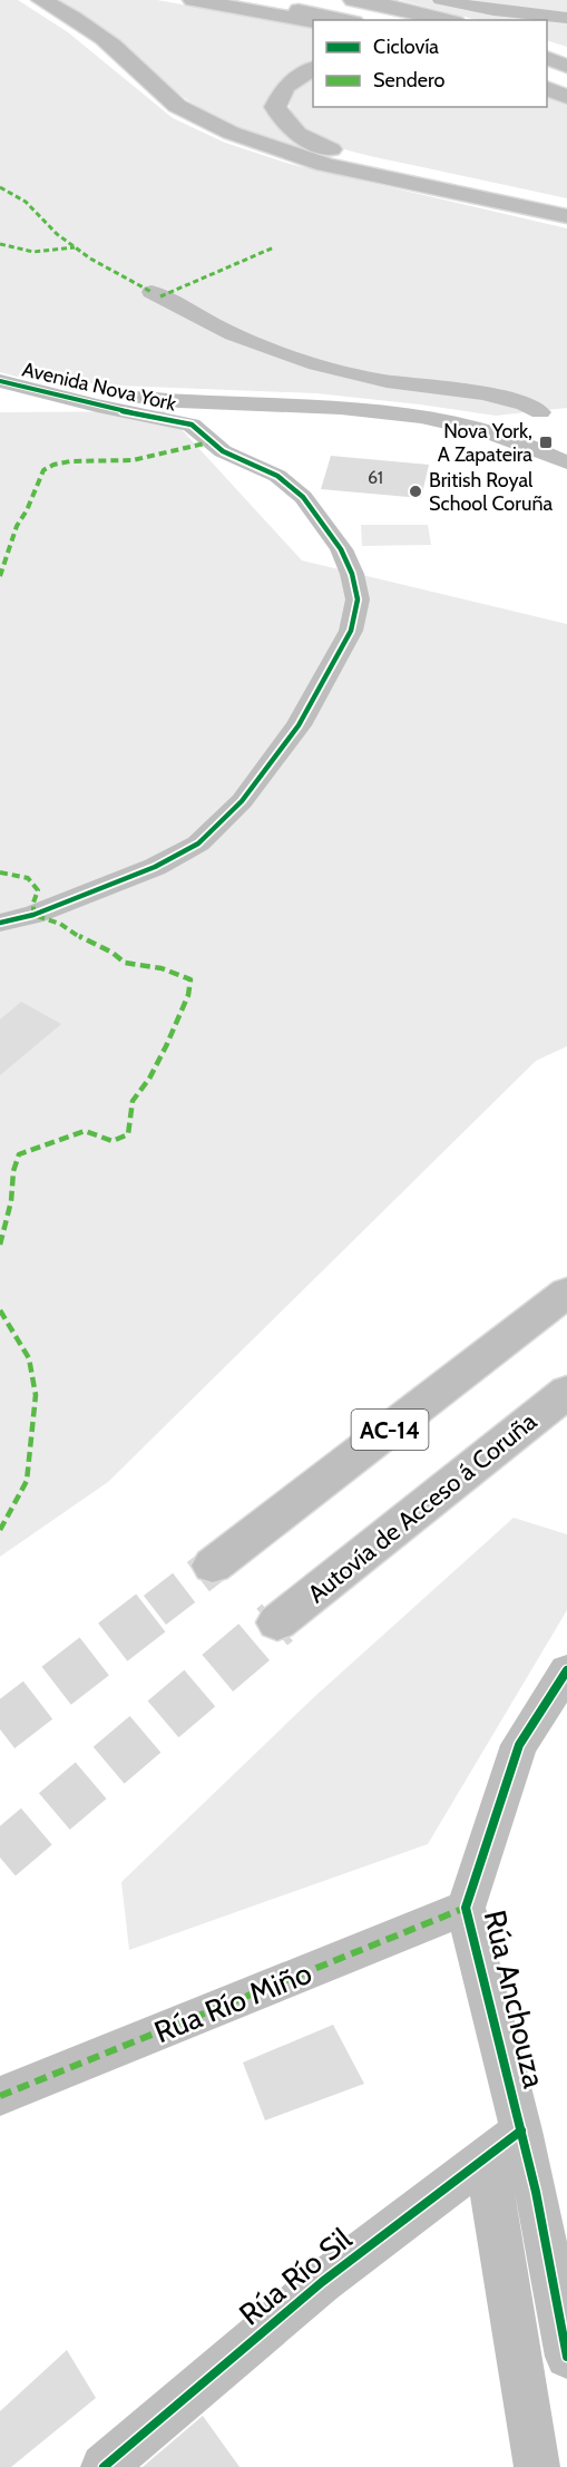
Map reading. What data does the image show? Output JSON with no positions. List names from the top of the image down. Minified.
{"streets":{"highway":["AC-14","Autovía de Acceso á Coruña"],"street":["Avenida Nova York","Rúa Anchouza","Rúa Río Miño","Rúa Río Sil"]},"crossings":[["Rúa Anchouza","Rúa Río Miño"],["Rúa Anchouza","Rúa Río Sil"]],"places":{"transit":["Nova York, A Zapateira"],"other":["British Royal School Coruña"]},"house_numbers":["61"],"legend":["Ciclovía","Sendero"]}
